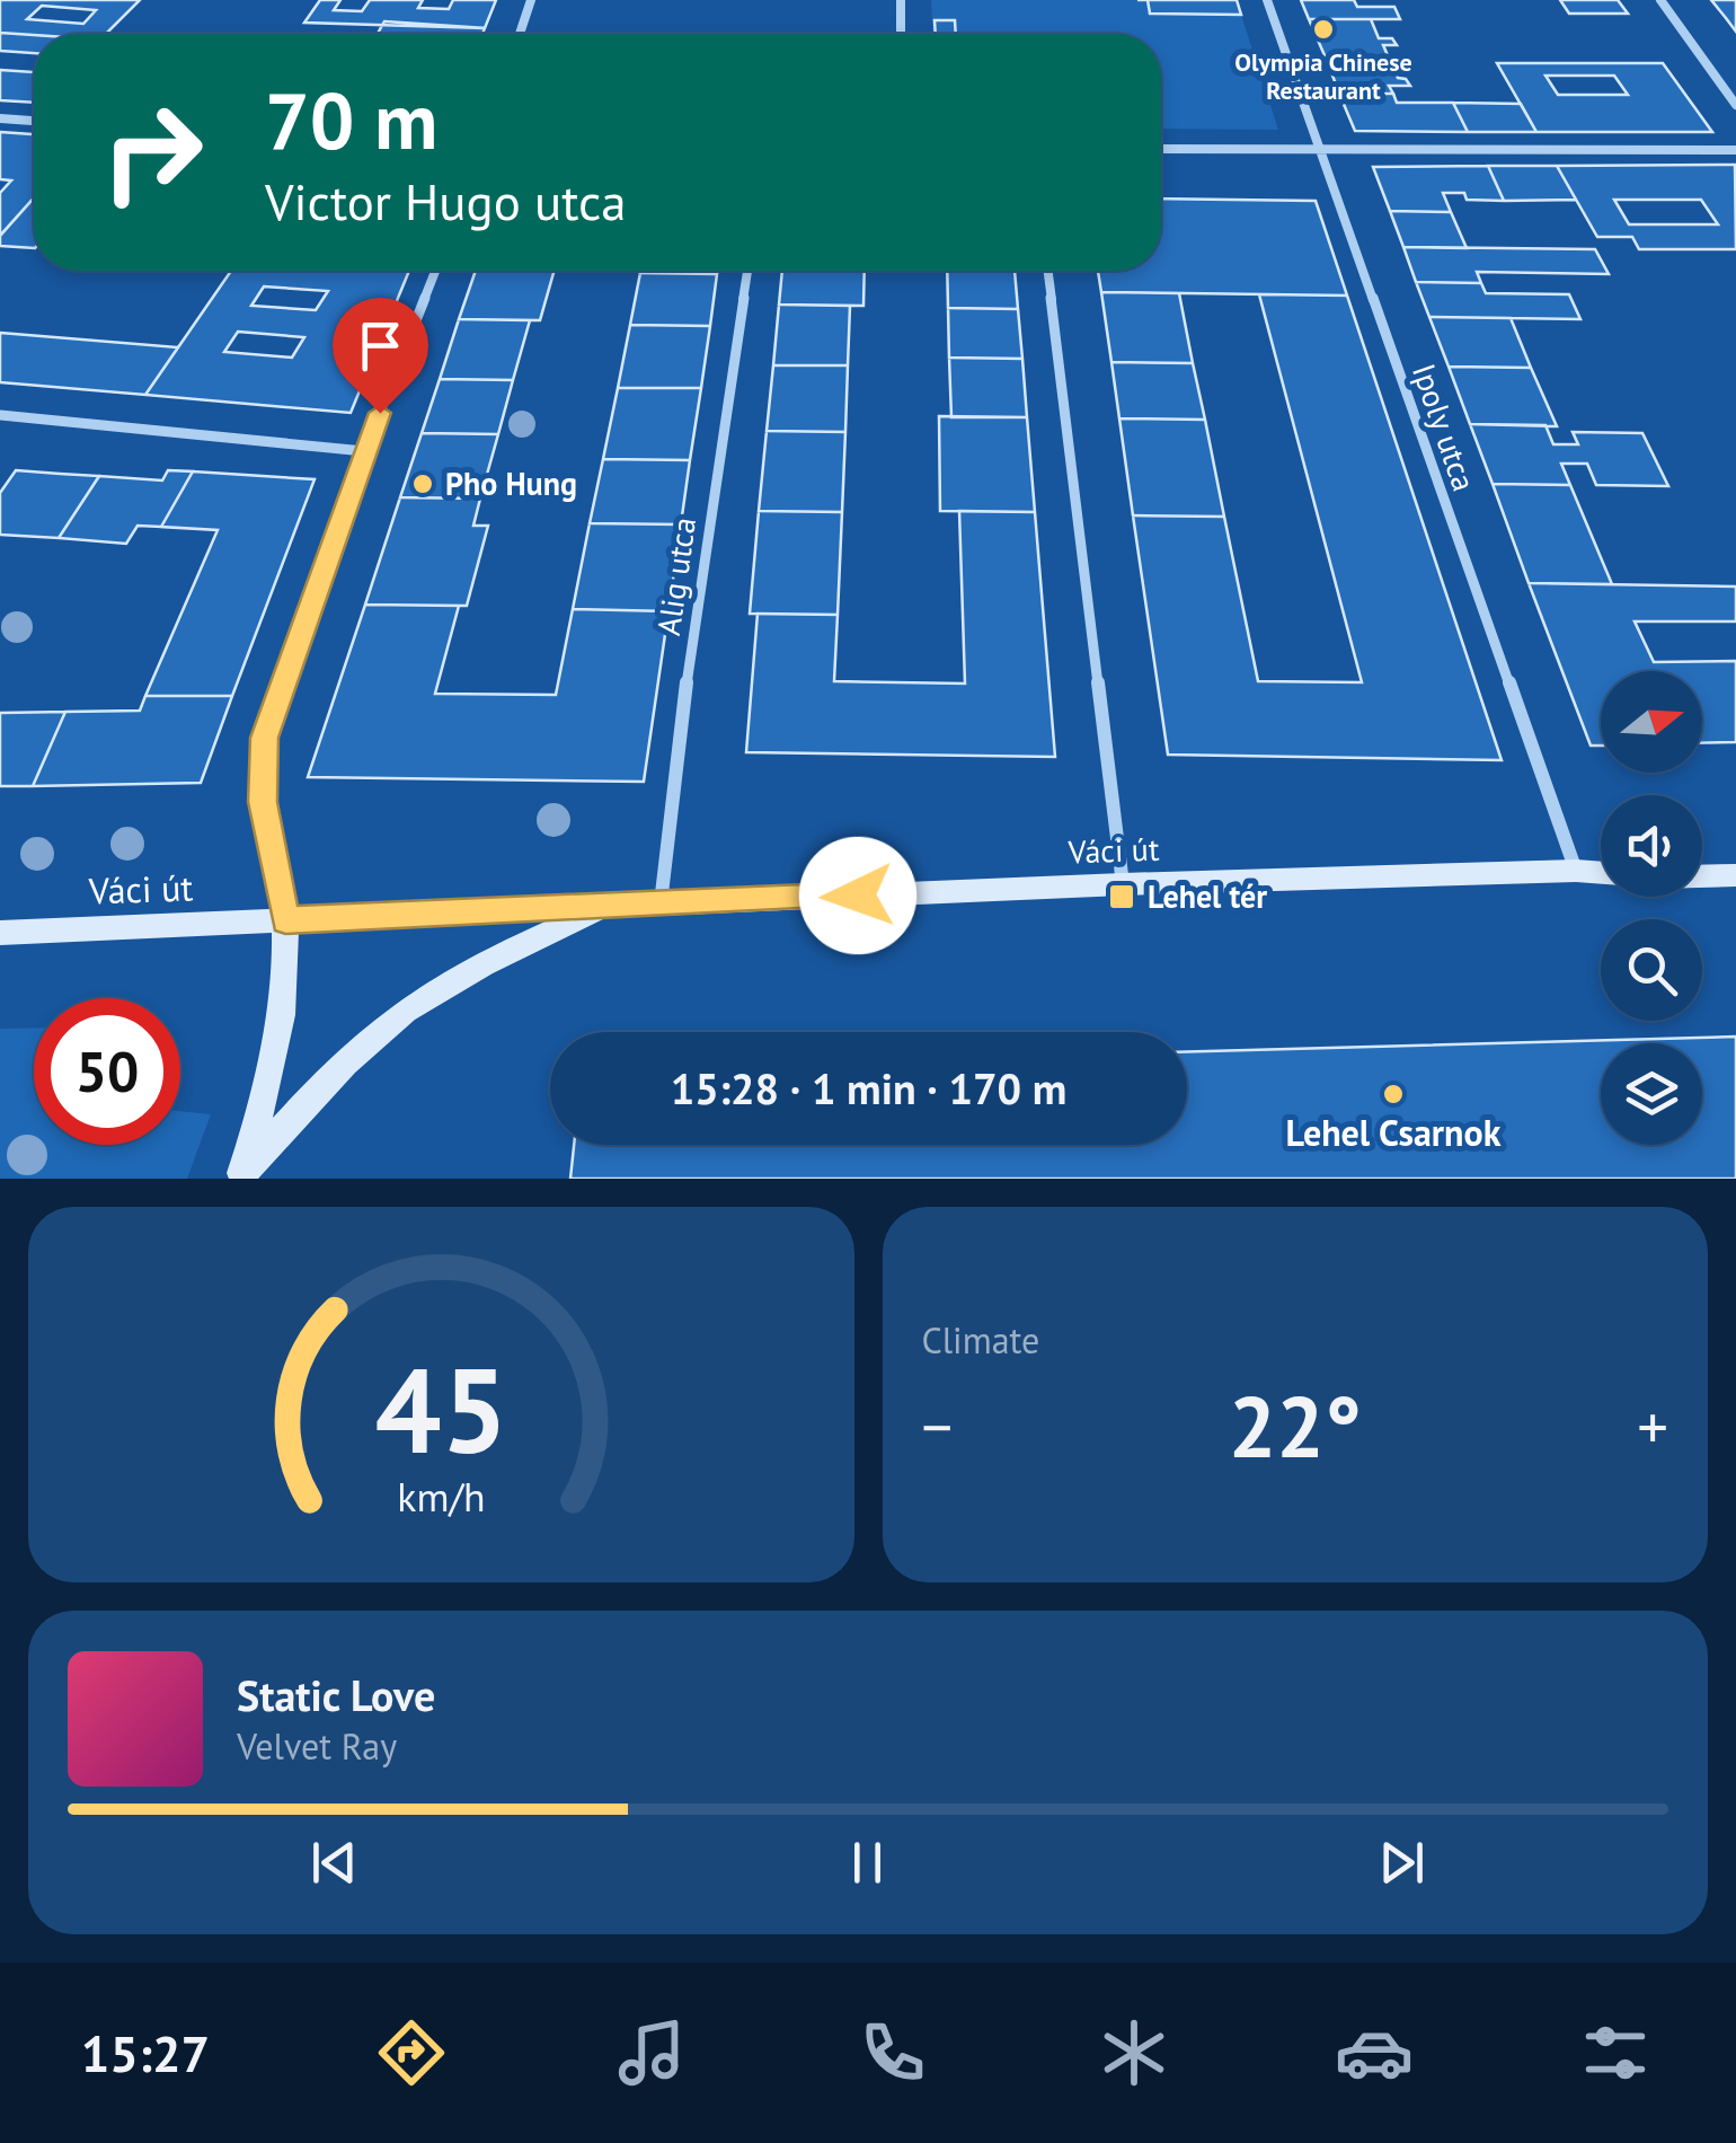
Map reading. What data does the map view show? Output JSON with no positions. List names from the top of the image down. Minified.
{"streets":{"main road":["Váci út"],"street":["Ipoly utca","Alig utca"]},"crossings":[["Ipoly utca","Váci út"],["Alig utca","Váci út"]],"places":{"other":["Olympia Chinese Restaurant","Pho Hung","Lehel Csarnok"],"transit":["Lehel tér"]},"north":"right","page":{"turn":["70 m","Victor Hugo utca"],"limit":"50","trip":"15:28 · 1 min · 170 m","tile":"Climate","heat":["−","22°","+"],"song":["Static Love","Velvet Ray"],"tabs":"15:27","gauge":["45","km/h"]}}
